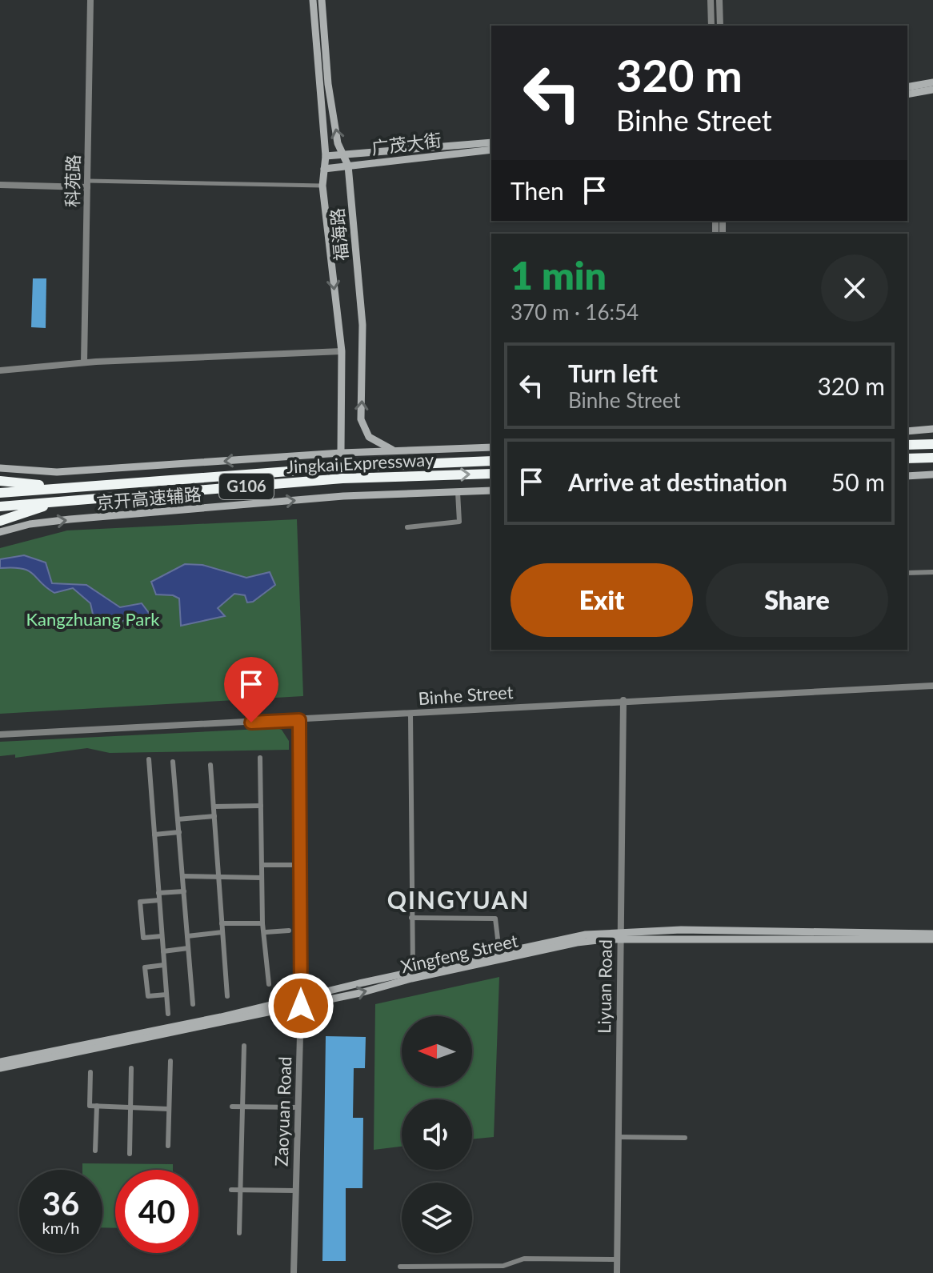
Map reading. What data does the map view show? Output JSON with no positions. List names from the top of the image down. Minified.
{"streets":{"highway":["Jingkai Expressway","G106"],"main road":["广茂大街","福海路","京开高速辅路","Xingfeng Street"],"street":["科苑路","Binhe Street","Liyuan Road","Zaoyuan Road"]},"crossings":[["广茂大街","福海路"],["福海路","京开高速辅路"],["Binhe Street","Liyuan Road"],["Binhe Street","Zaoyuan Road"],["Xingfeng Street","Liyuan Road"],["Xingfeng Street","Zaoyuan Road"]],"districts":["QINGYUAN"],"parks":["Kangzhuang Park"],"north":"left","page":{"turn":["320 m","Binhe Street"],"then":"Then","heading":["1 min","370 m · 16:54"],"list":[{"name":"Turn left","note":"Binhe Street","value":"320 m"},{"name":"Arrive at destination","value":"50 m"}],"buttons":["Exit","Share"],"speed":"36 km/h","limit":"40"}}
